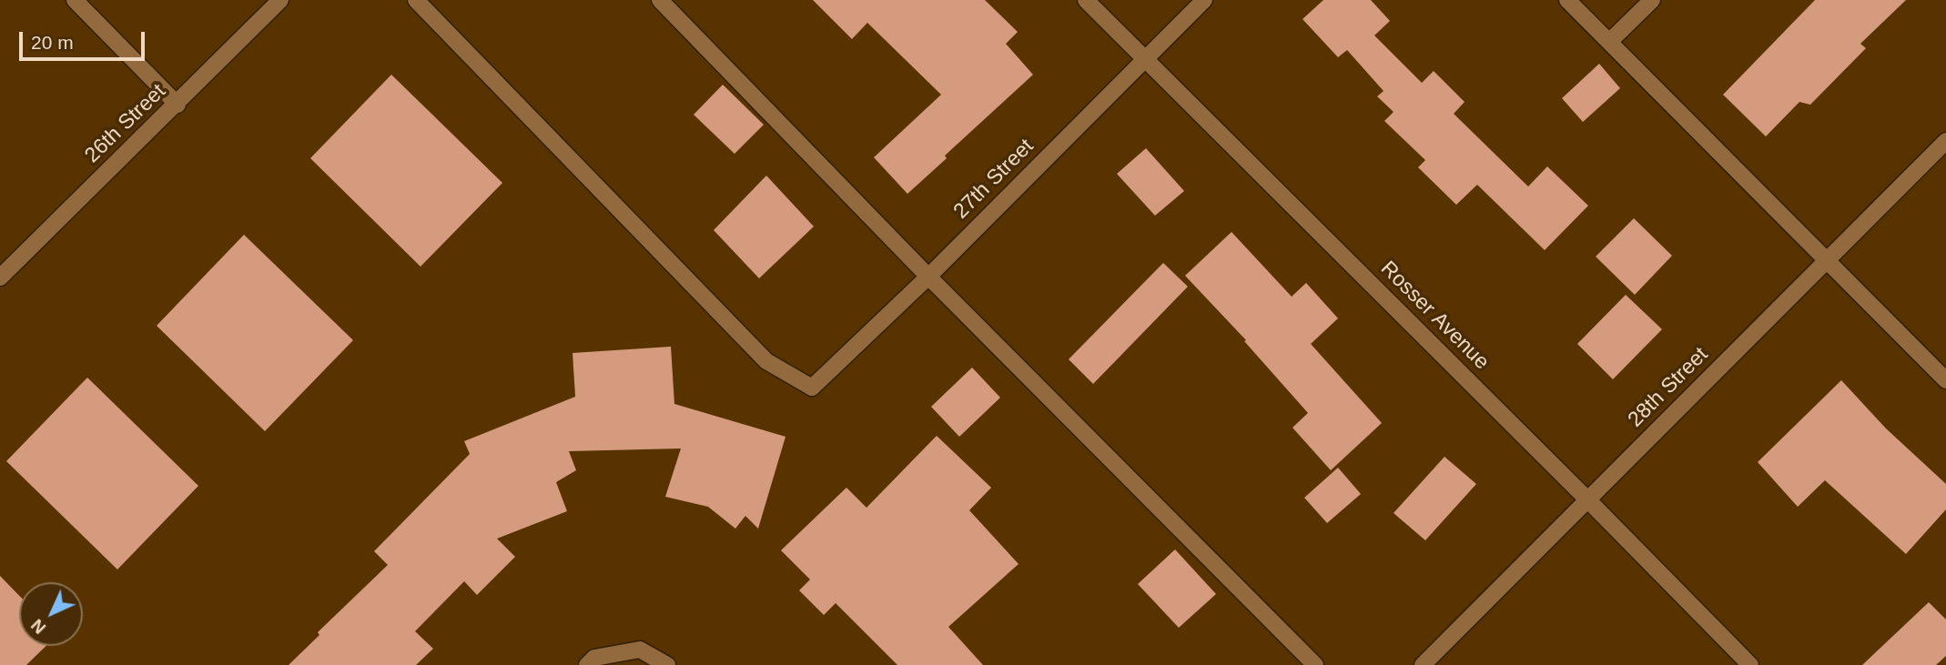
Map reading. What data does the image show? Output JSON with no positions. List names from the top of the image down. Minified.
{"streets":{"street":["26th Street","27th Street","Rosser Avenue","28th Street"]},"crossings":[["27th Street","Rosser Avenue"],["Rosser Avenue","28th Street"]],"scale_bar":"20 m","north":"bottom left"}
